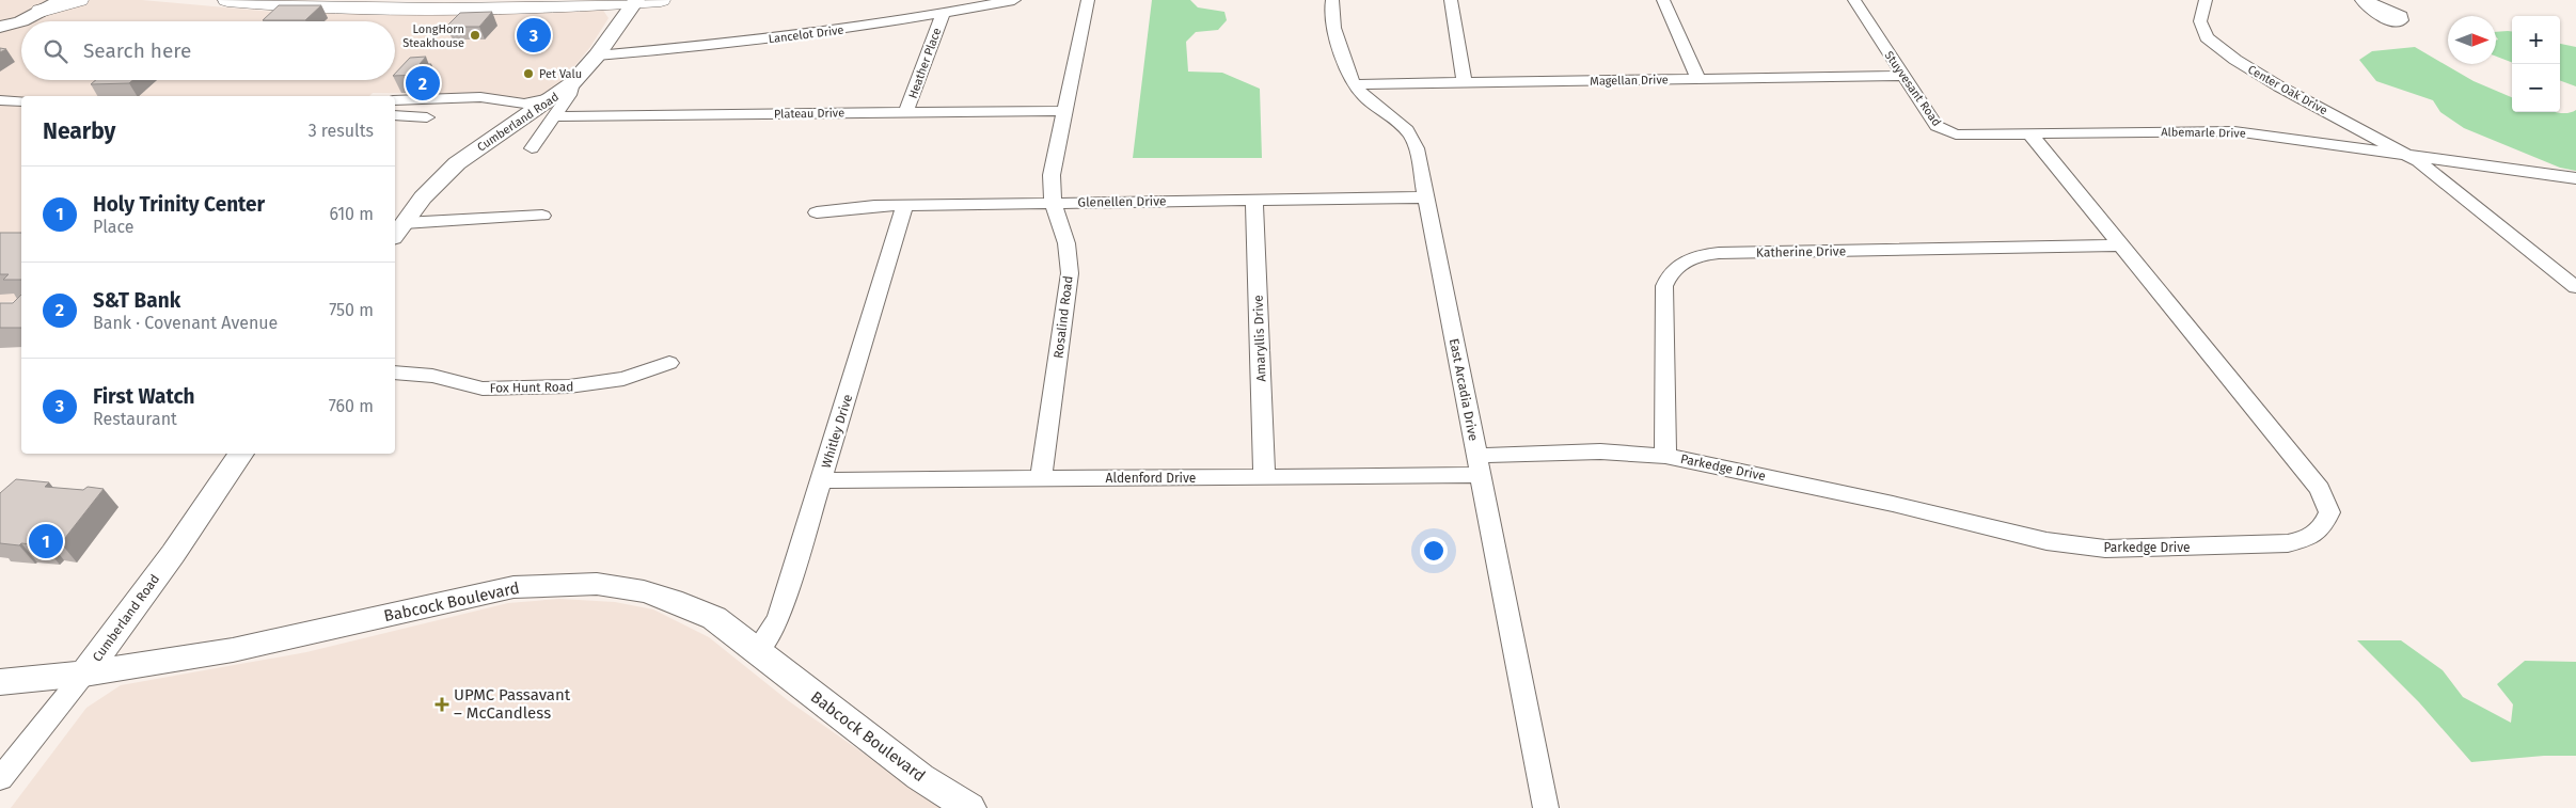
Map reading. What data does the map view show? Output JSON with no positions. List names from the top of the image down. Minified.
{"streets":{"main road":["Cumberland Road","Babcock Boulevard"],"street":["Lancelot Drive","Heather Place","Magellan Drive","Stuyvesant Road","Center Oak Drive","Plateau Drive","Albemarle Drive","Glenellen Drive","Katherine Drive","Rosalind Road","Amaryllis Drive","Fox Hunt Road","East Arcadia Drive","Whitley Drive","Parkedge Drive","Aldenford Drive"]},"crossings":[["Lancelot Drive","Heather Place"],["Lancelot Drive","Cumberland Road"],["Heather Place","Plateau Drive"],["Magellan Drive","Stuyvesant Road"],["Magellan Drive","East Arcadia Drive"],["Stuyvesant Road","Albemarle Drive"],["Stuyvesant Road","Parkedge Drive"],["Center Oak Drive","Albemarle Drive"],["Plateau Drive","Cumberland Road"],["Plateau Drive","Rosalind Road"],["Cumberland Road","Babcock Boulevard"],["Albemarle Drive","Parkedge Drive"],["Glenellen Drive","Rosalind Road"],["Glenellen Drive","Amaryllis Drive"],["Glenellen Drive","East Arcadia Drive"],["Glenellen Drive","Whitley Drive"],["Katherine Drive","Parkedge Drive"],["Rosalind Road","Aldenford Drive"],["Amaryllis Drive","Aldenford Drive"],["East Arcadia Drive","Parkedge Drive"],["East Arcadia Drive","Aldenford Drive"],["Whitley Drive","Aldenford Drive"],["Whitley Drive","Babcock Boulevard"],["Parkedge Drive","Aldenford Drive"]],"places":{"other":["LongHorn Steakhouse","Pet Valu"],"health":["UPMC Passavant – McCandless"]},"north":"right","page":{"map_buttons":["+","−"],"pins":["3","2","1"],"search":"Search here","heading":["Nearby","3 results"],"list":[{"mark":"1","name":"Holy Trinity Center","note":"Place","value":"610 m"},{"mark":"2","name":"S&T Bank","note":"Bank · Covenant Avenue","value":"750 m"},{"mark":"3","name":"First Watch","note":"Restaurant","value":"760 m"}]}}
